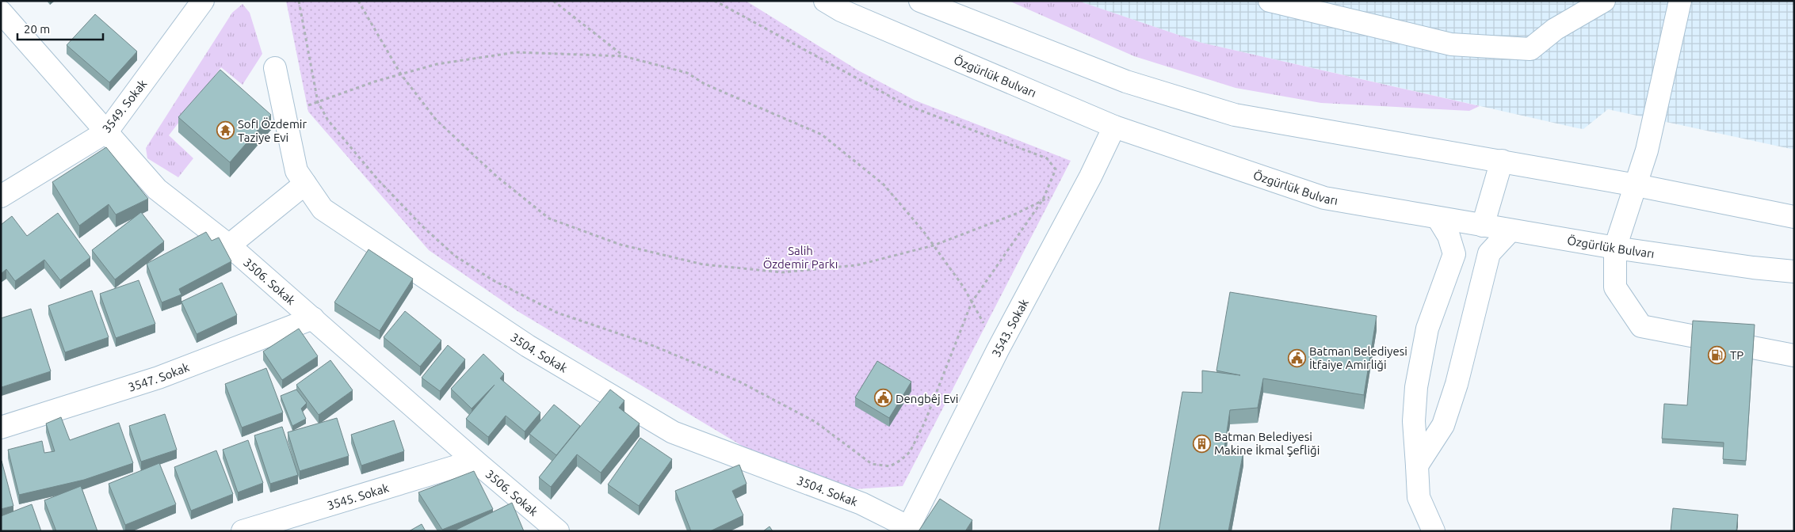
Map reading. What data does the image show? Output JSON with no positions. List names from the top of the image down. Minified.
{"streets":{"street":["Özgürlük Bulvarı","3549. Sokak","3506. Sokak","3543. Sokak","3504. Sokak","3547. Sokak","3545. Sokak"]},"crossings":[["Özgürlük Bulvarı","3543. Sokak"],["3549. Sokak","3506. Sokak"],["3506. Sokak","3547. Sokak"],["3506. Sokak","3545. Sokak"],["3543. Sokak","3504. Sokak"]],"parks":["Salih Özdemir Parkı"],"places":{"temple":["Sofi Özdemir Taziye Evi"],"fuel station":["TP"],"public building":["Batman Belediyesi İtfaiye Amirliği","Dengbêj Evi"],"building":["Batman Belediyesi Makine İkmal Şefliği"]},"scale_bar":"20 m"}
